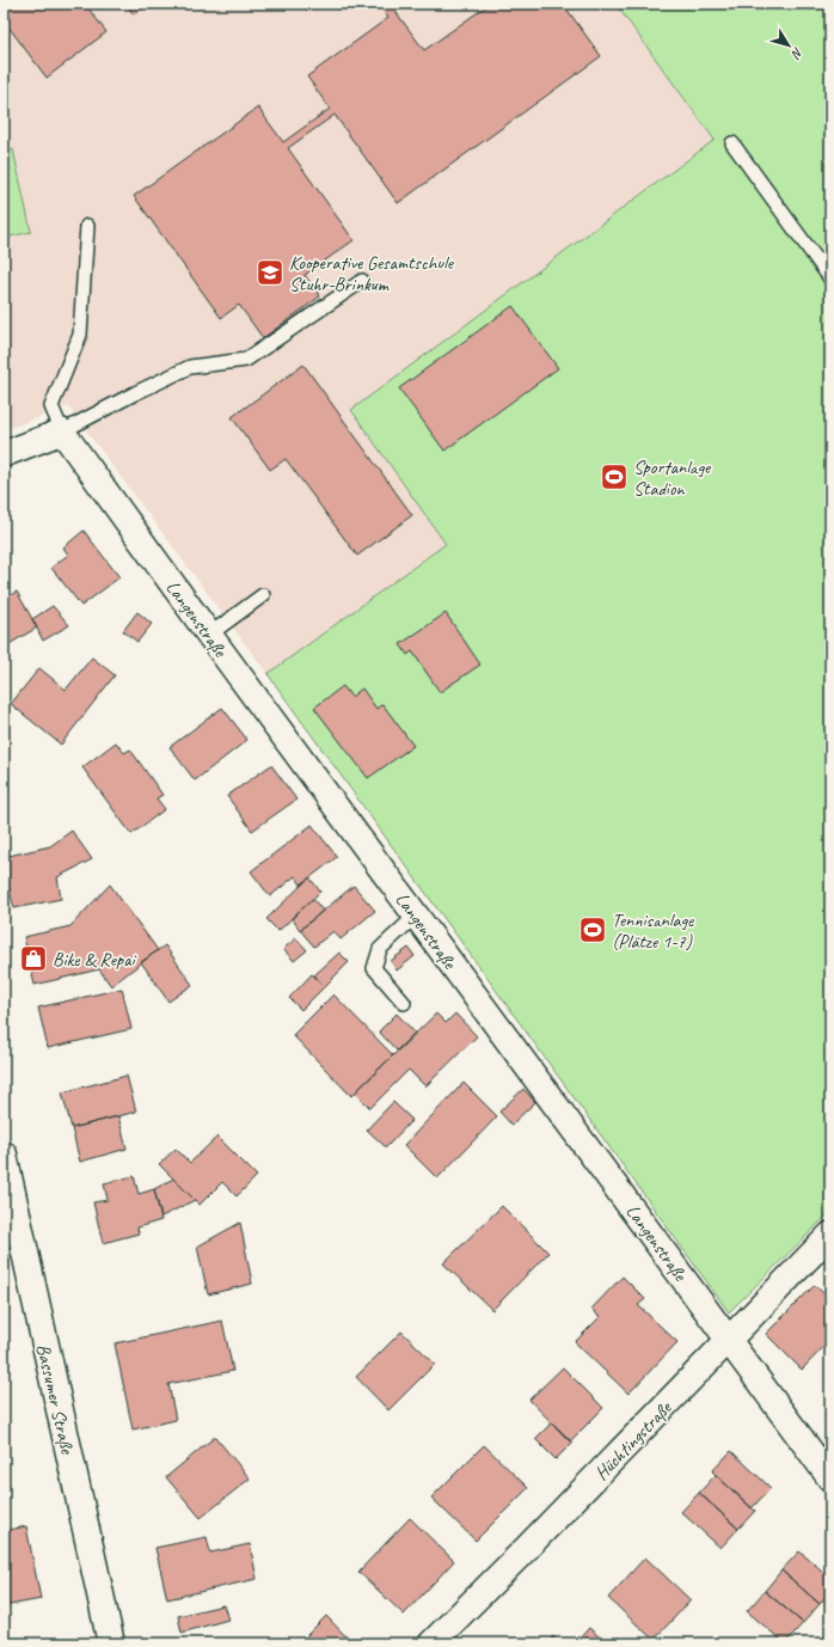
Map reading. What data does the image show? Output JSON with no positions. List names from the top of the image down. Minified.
{"streets":{"street":["Langenstraße","Bassumer Straße","Hüchtingstraße"]},"crossings":[["Langenstraße","Hüchtingstraße"]],"places":{"school or university":["Kooperative Gesamtschule Stuhr-Brinkum"],"sports":["Sportanlage Stadion","Tennisanlage (Plätze 1-7)"],"shop":["Bike & Repai"]},"north":"bottom right"}
